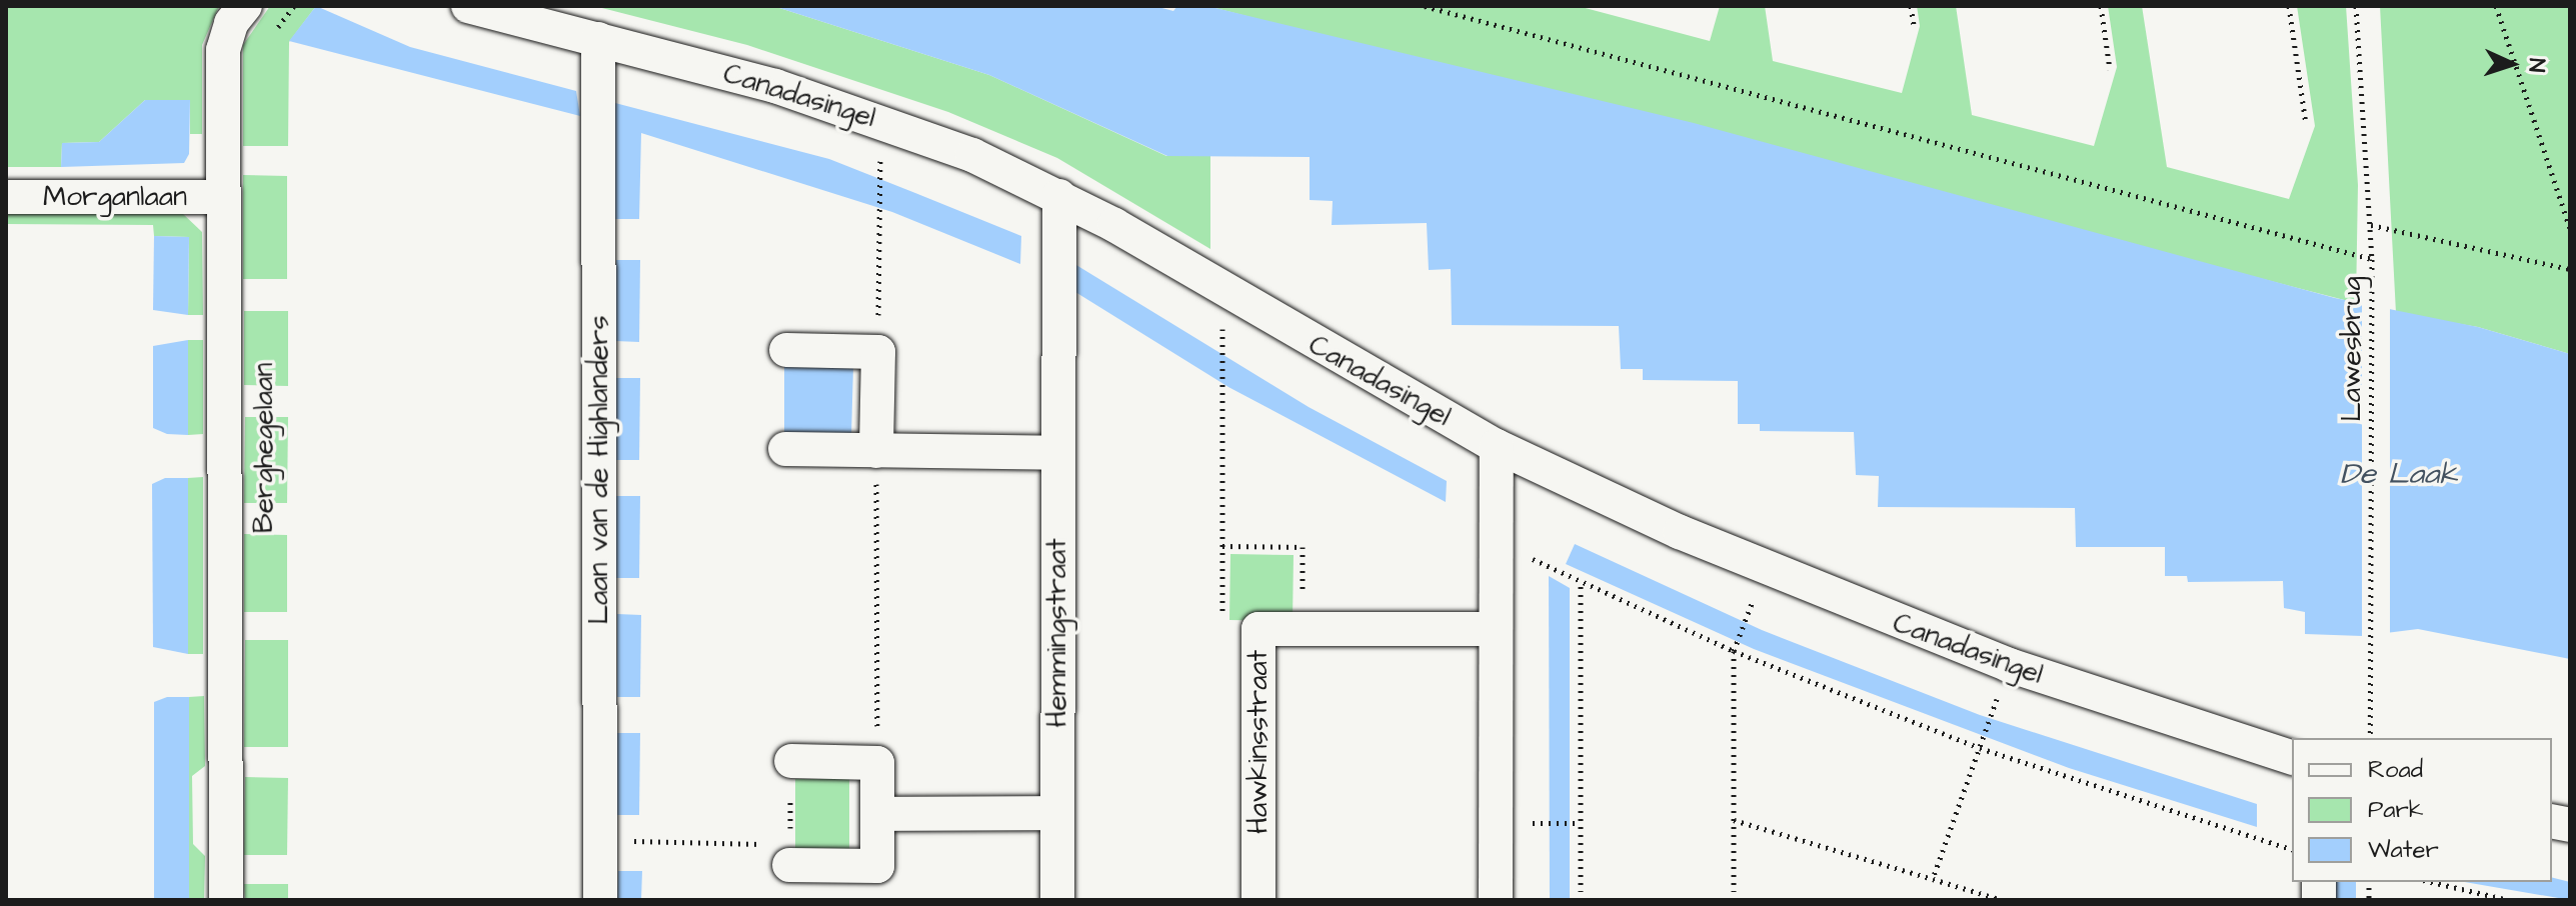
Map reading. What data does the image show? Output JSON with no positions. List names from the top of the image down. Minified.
{"streets":{"street":["Canadasingel","Morganlaan","Berghegelaan","Laan van de Highlanders","Hemmingstraat","Hawkinsstraat"],"path":["Lawesbrug"]},"crossings":[["Canadasingel","Laan van de Highlanders"],["Canadasingel","Hemmingstraat"],["Morganlaan","Berghegelaan"]],"water":["De Laak"],"legend":["Road","Park","Water"],"north":"right"}
